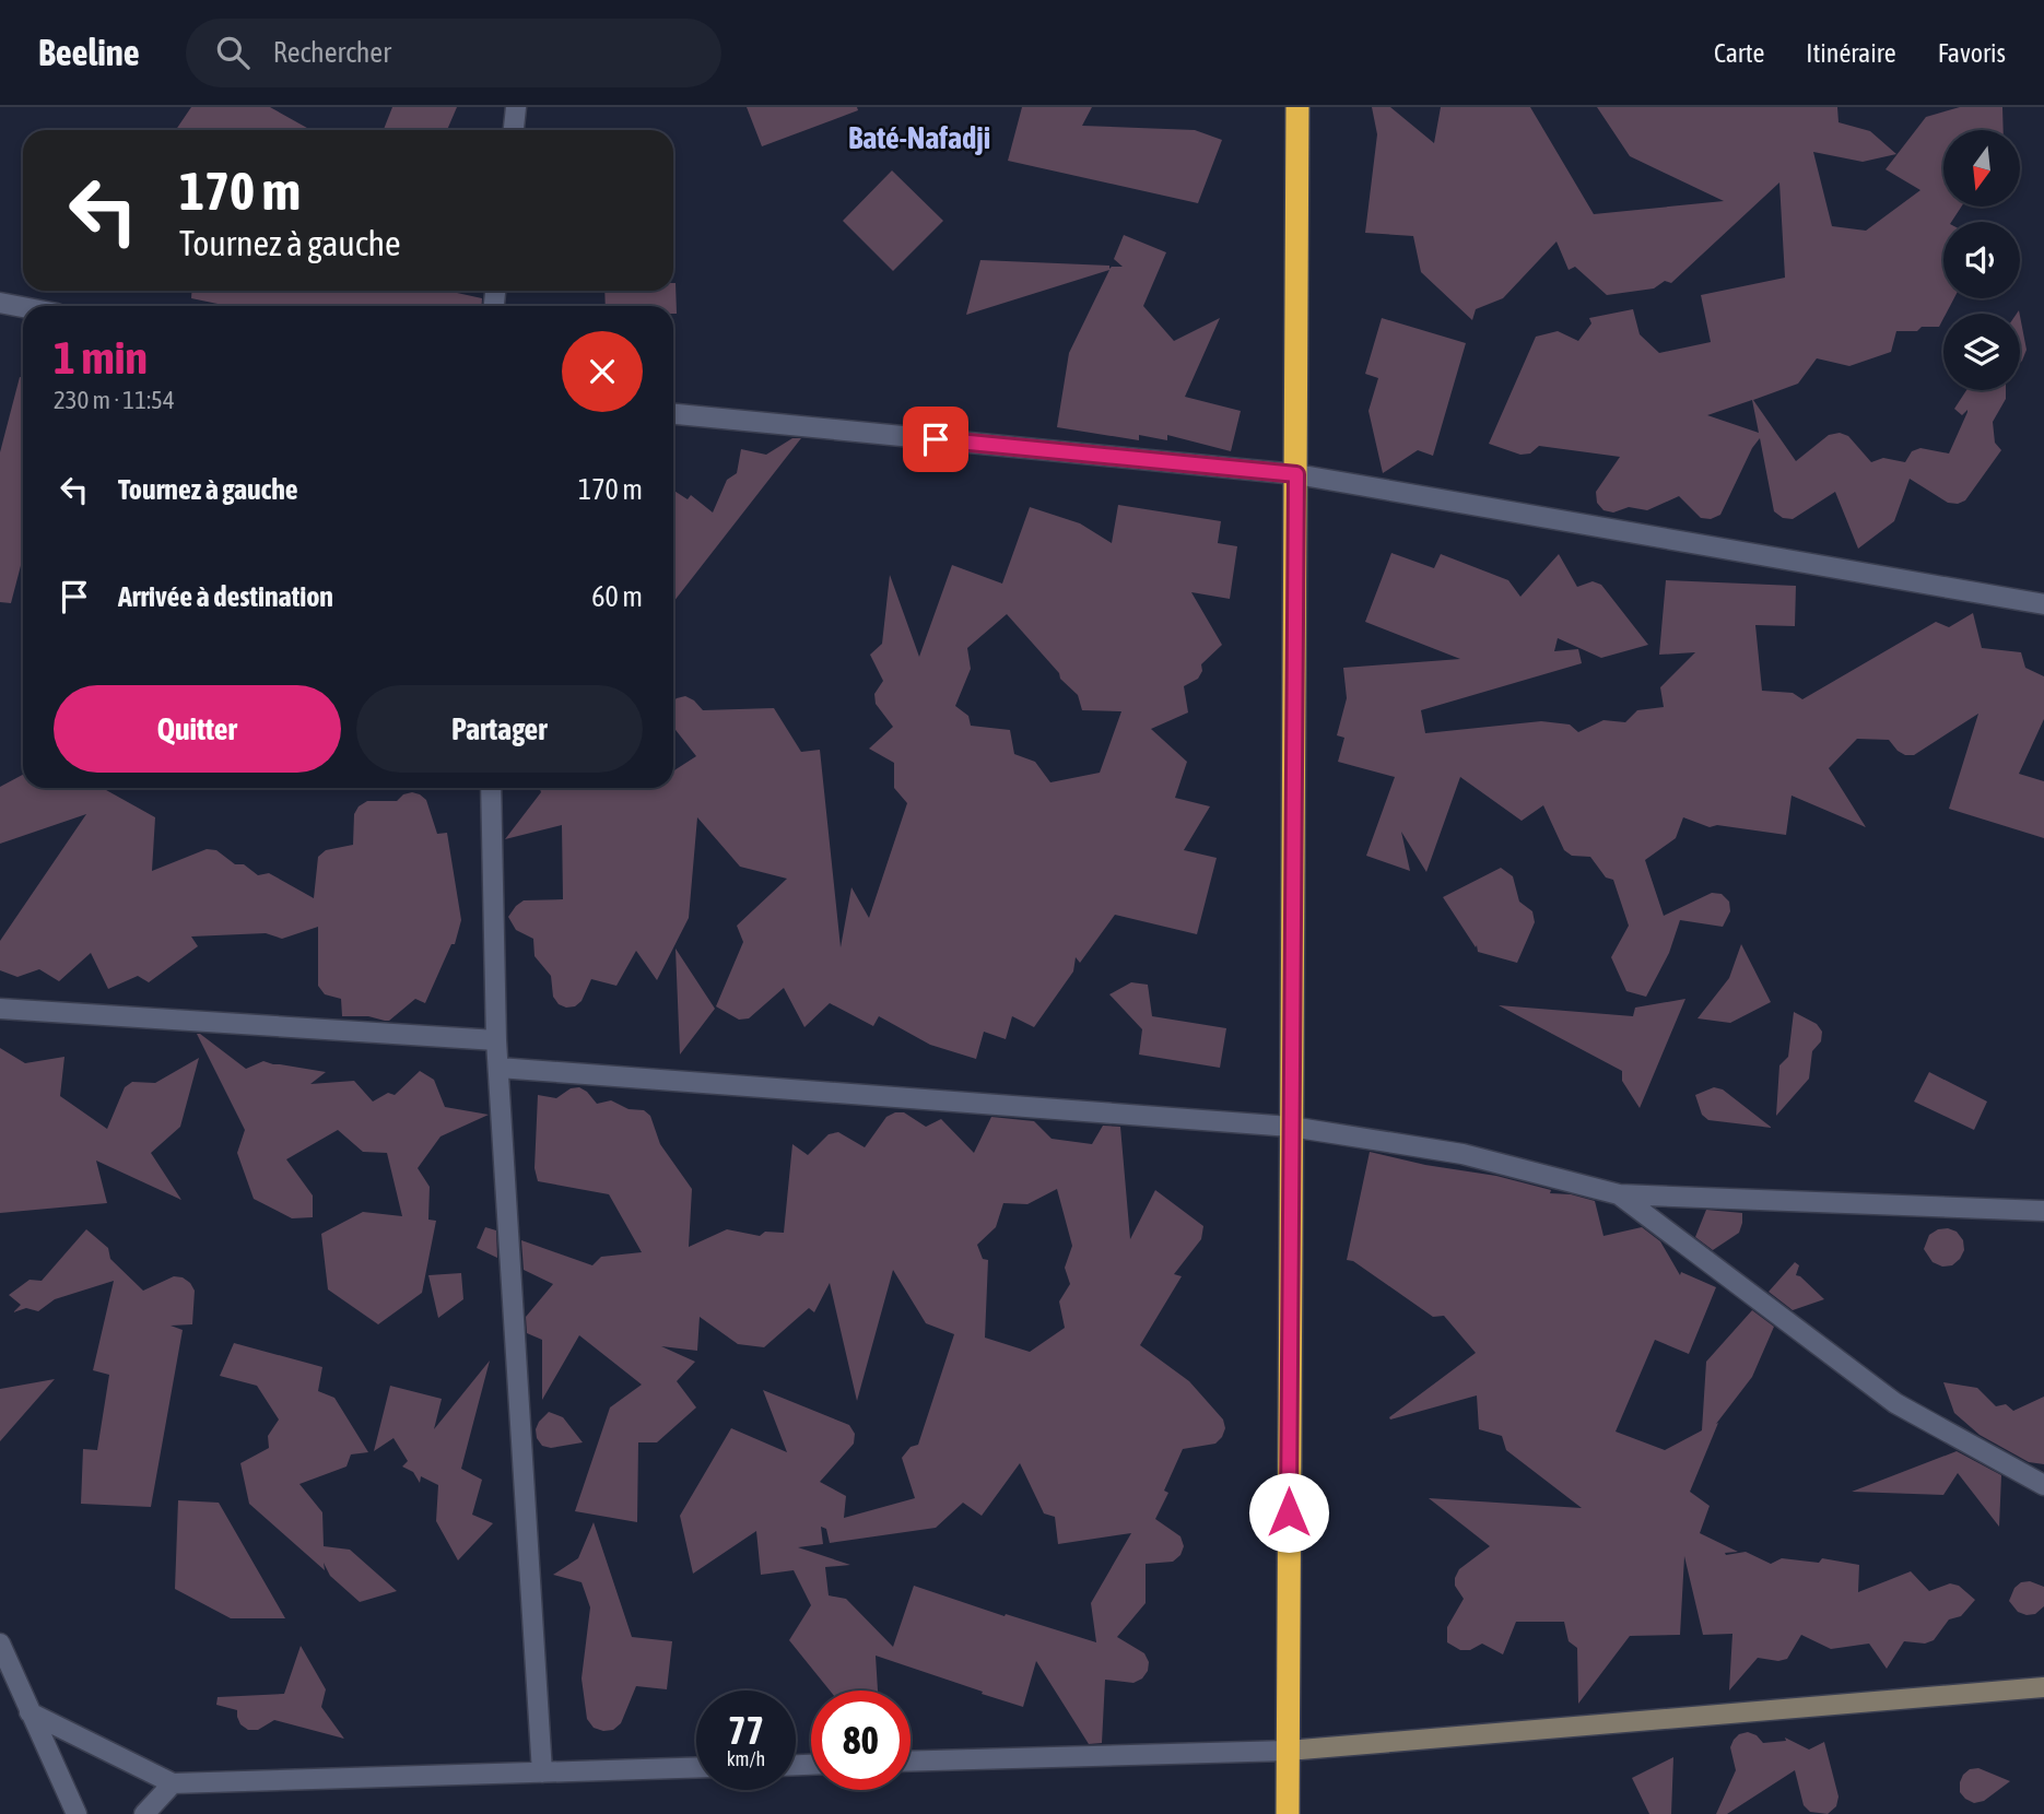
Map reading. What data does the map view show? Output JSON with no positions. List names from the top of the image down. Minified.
{"districts":["Baté-Nafadji"],"north":"bottom","page":{"header":"Beeline","search":"Rechercher","nav":["Carte","Itinéraire","Favoris"],"turn":["170 m","Tournez à gauche"],"heading":["1 min","230 m · 11:54"],"list":[{"name":"Tournez à gauche","value":"170 m"},{"name":"Arrivée à destination","value":"60 m"}],"buttons":["Quitter","Partager"],"speed":"77 km/h","limit":"80"}}
